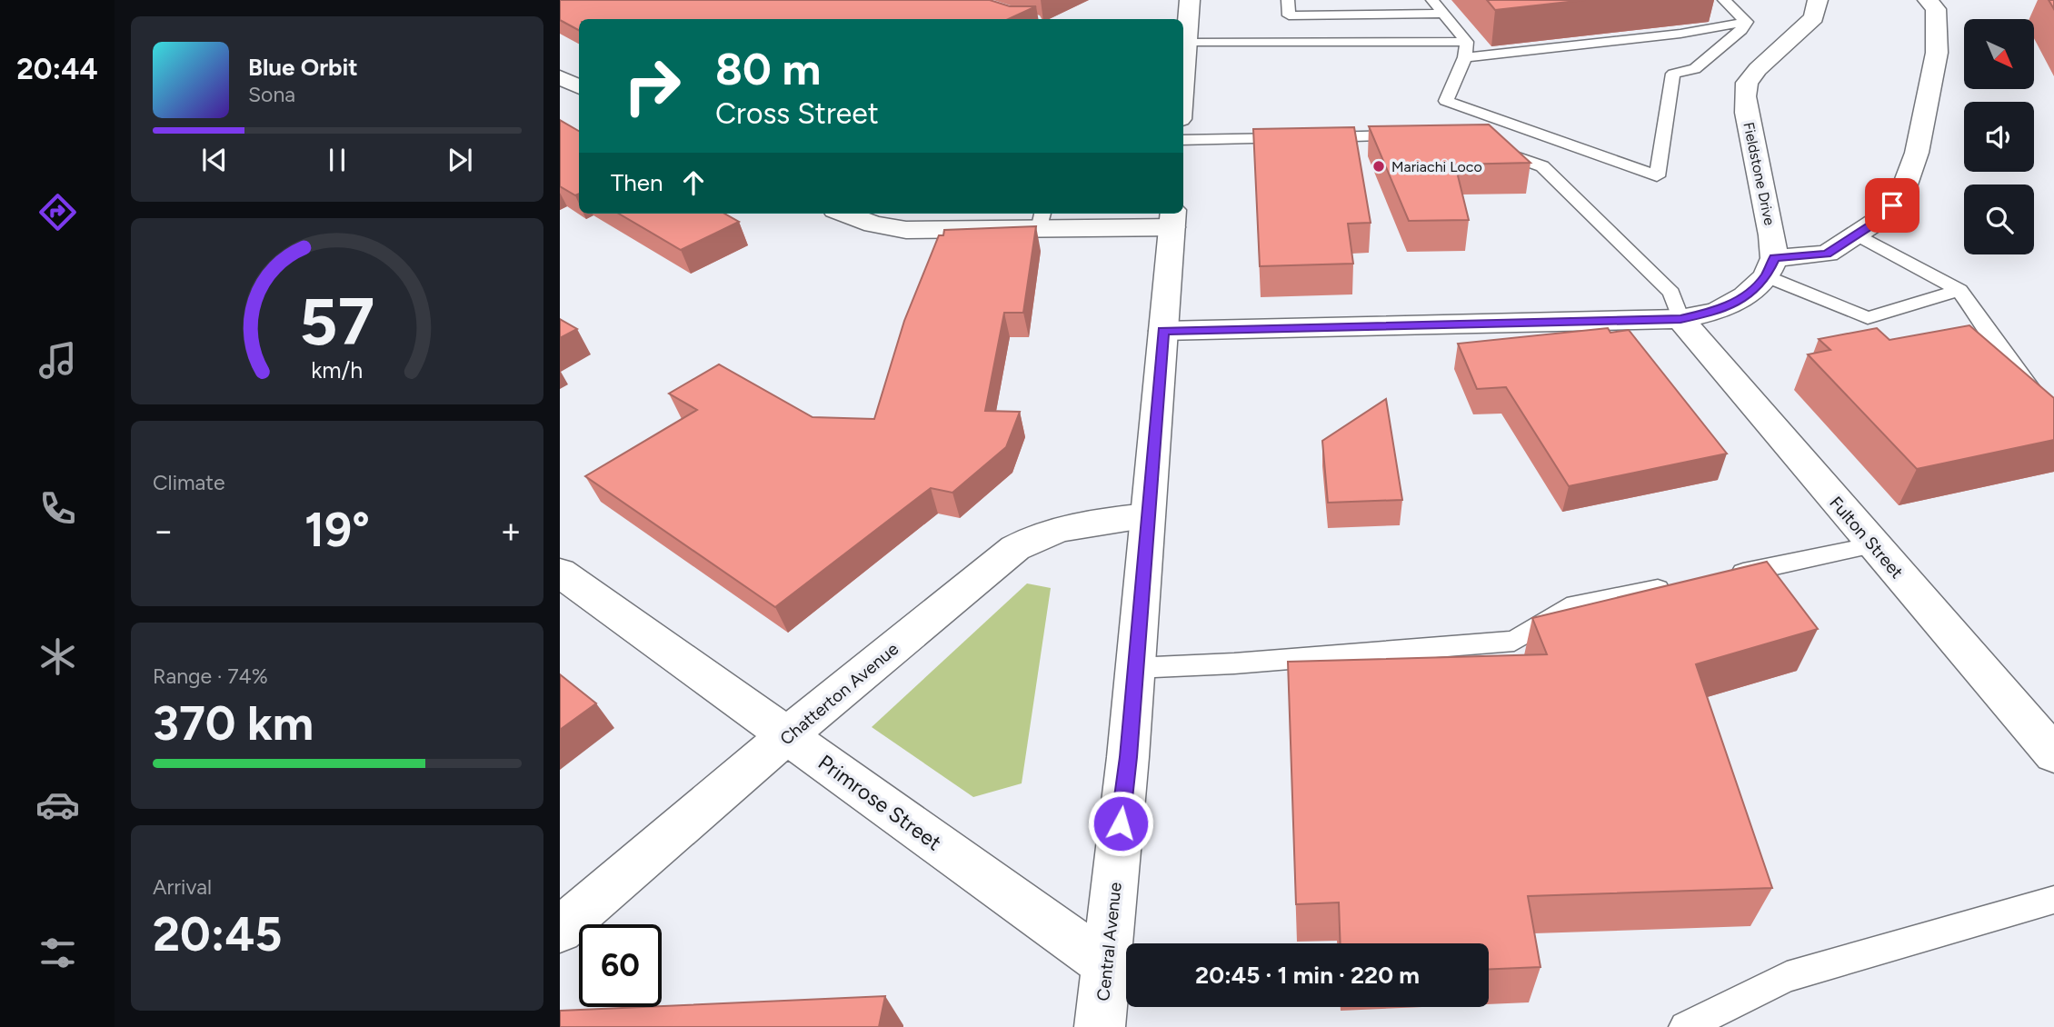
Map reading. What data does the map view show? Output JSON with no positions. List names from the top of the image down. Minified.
{"streets":{"street":["Fieldstone Drive","Fulton Street","Chatterton Avenue","Primrose Street","Central Avenue"]},"crossings":[["Chatterton Avenue","Primrose Street"],["Chatterton Avenue","Central Avenue"],["Primrose Street","Central Avenue"]],"places":["Mariachi Loco"],"north":"bottom right","page":{"tabs":"20:44","turn":["80 m","Cross Street"],"song":["Blue Orbit","Sona"],"then":"Then","tile":["Climate",["Range · 74%","370 km"],["Arrival","20:45"]],"heat":["−","19°","+"],"limit":"60","trip":"20:45 · 1 min · 220 m","gauge":["57","km/h"]}}
